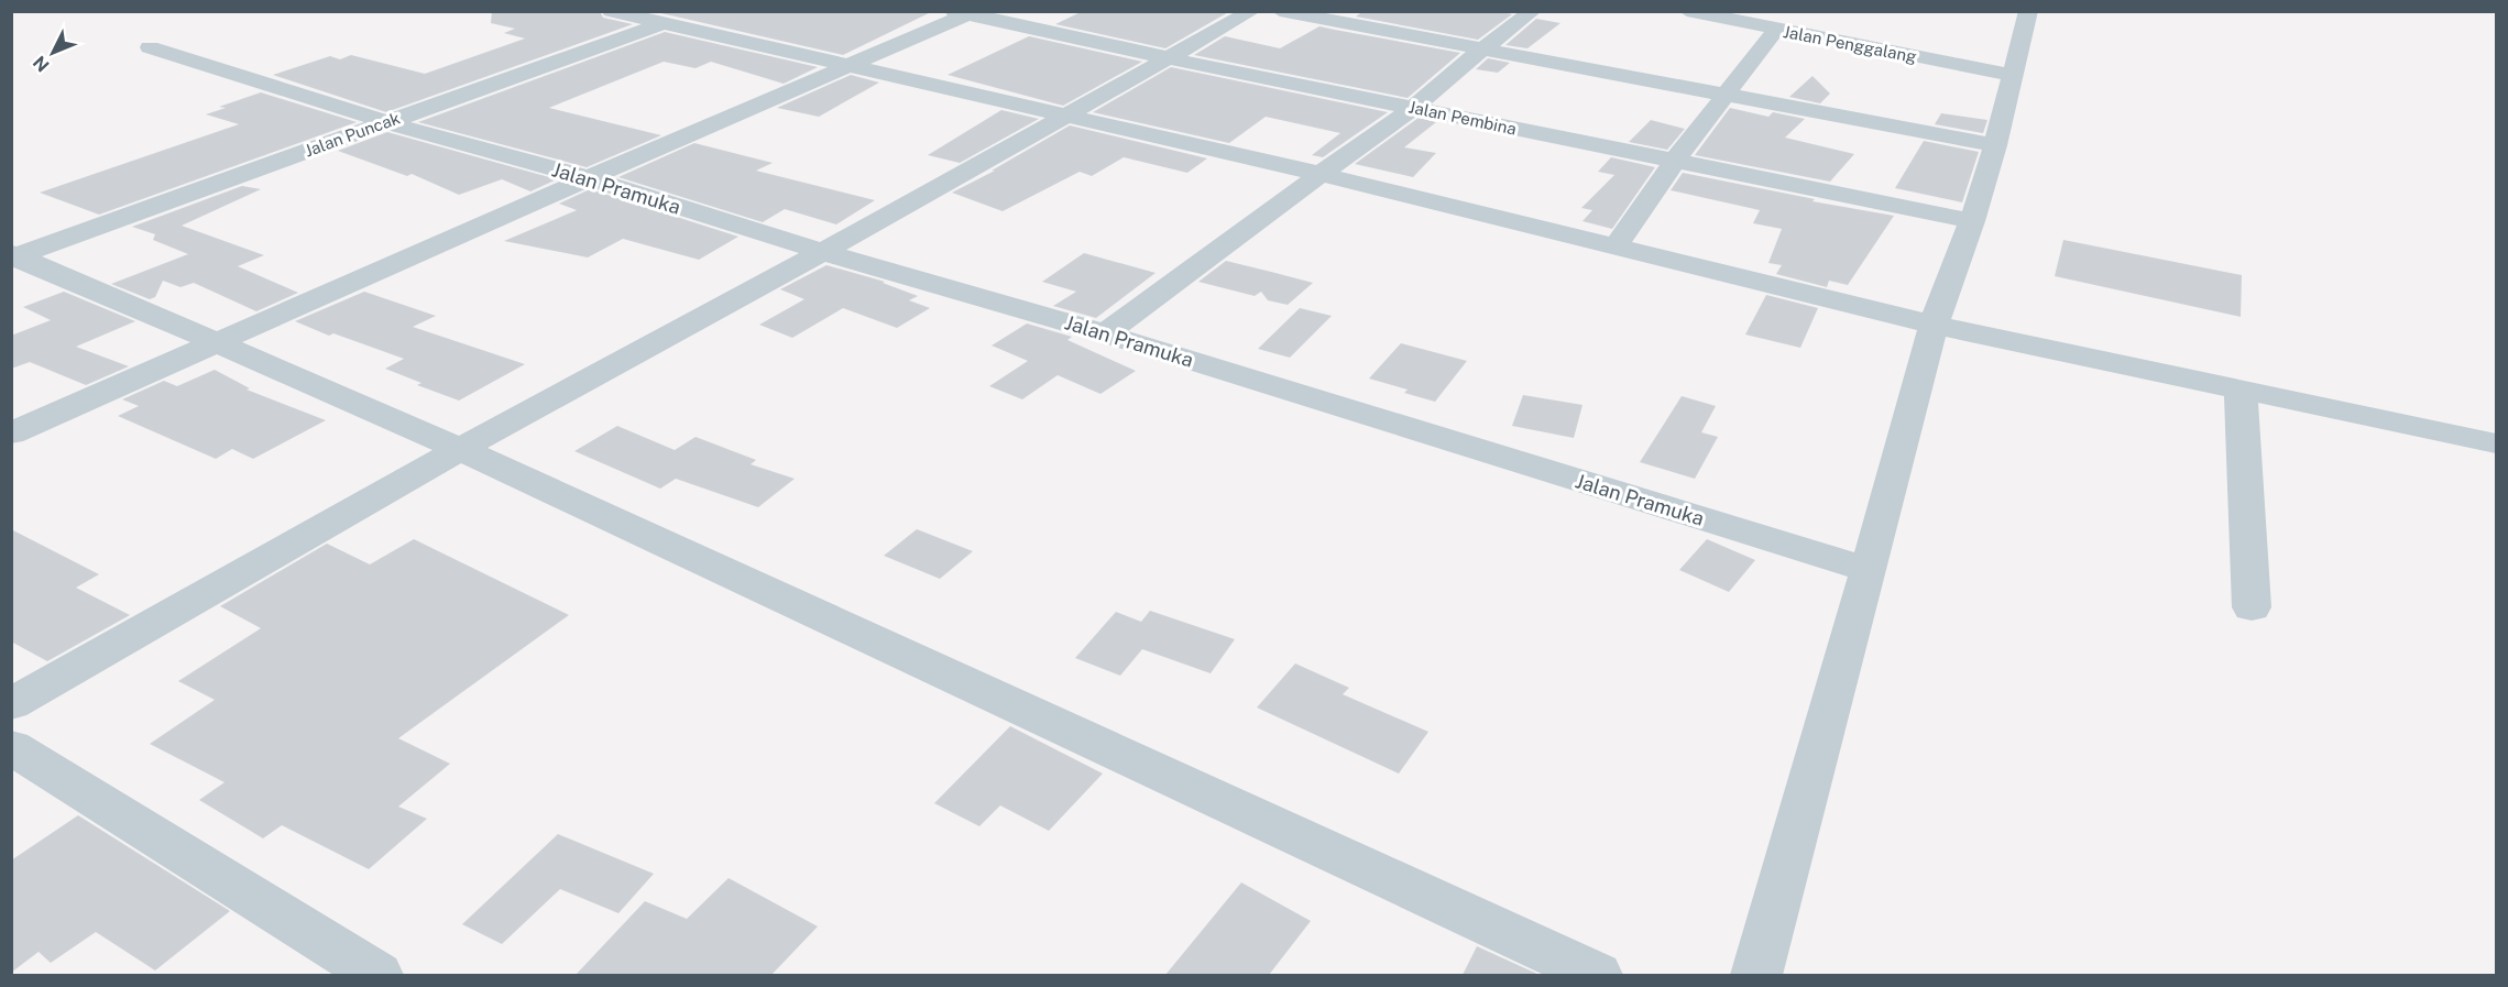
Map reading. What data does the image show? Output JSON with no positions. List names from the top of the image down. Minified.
{"streets":{"street":["Jalan Penggalang","Jalan Pembina","Jalan Puncak","Jalan Pramuka"]},"crossings":[["Jalan Puncak","Jalan Pramuka"]],"north":"bottom left"}
